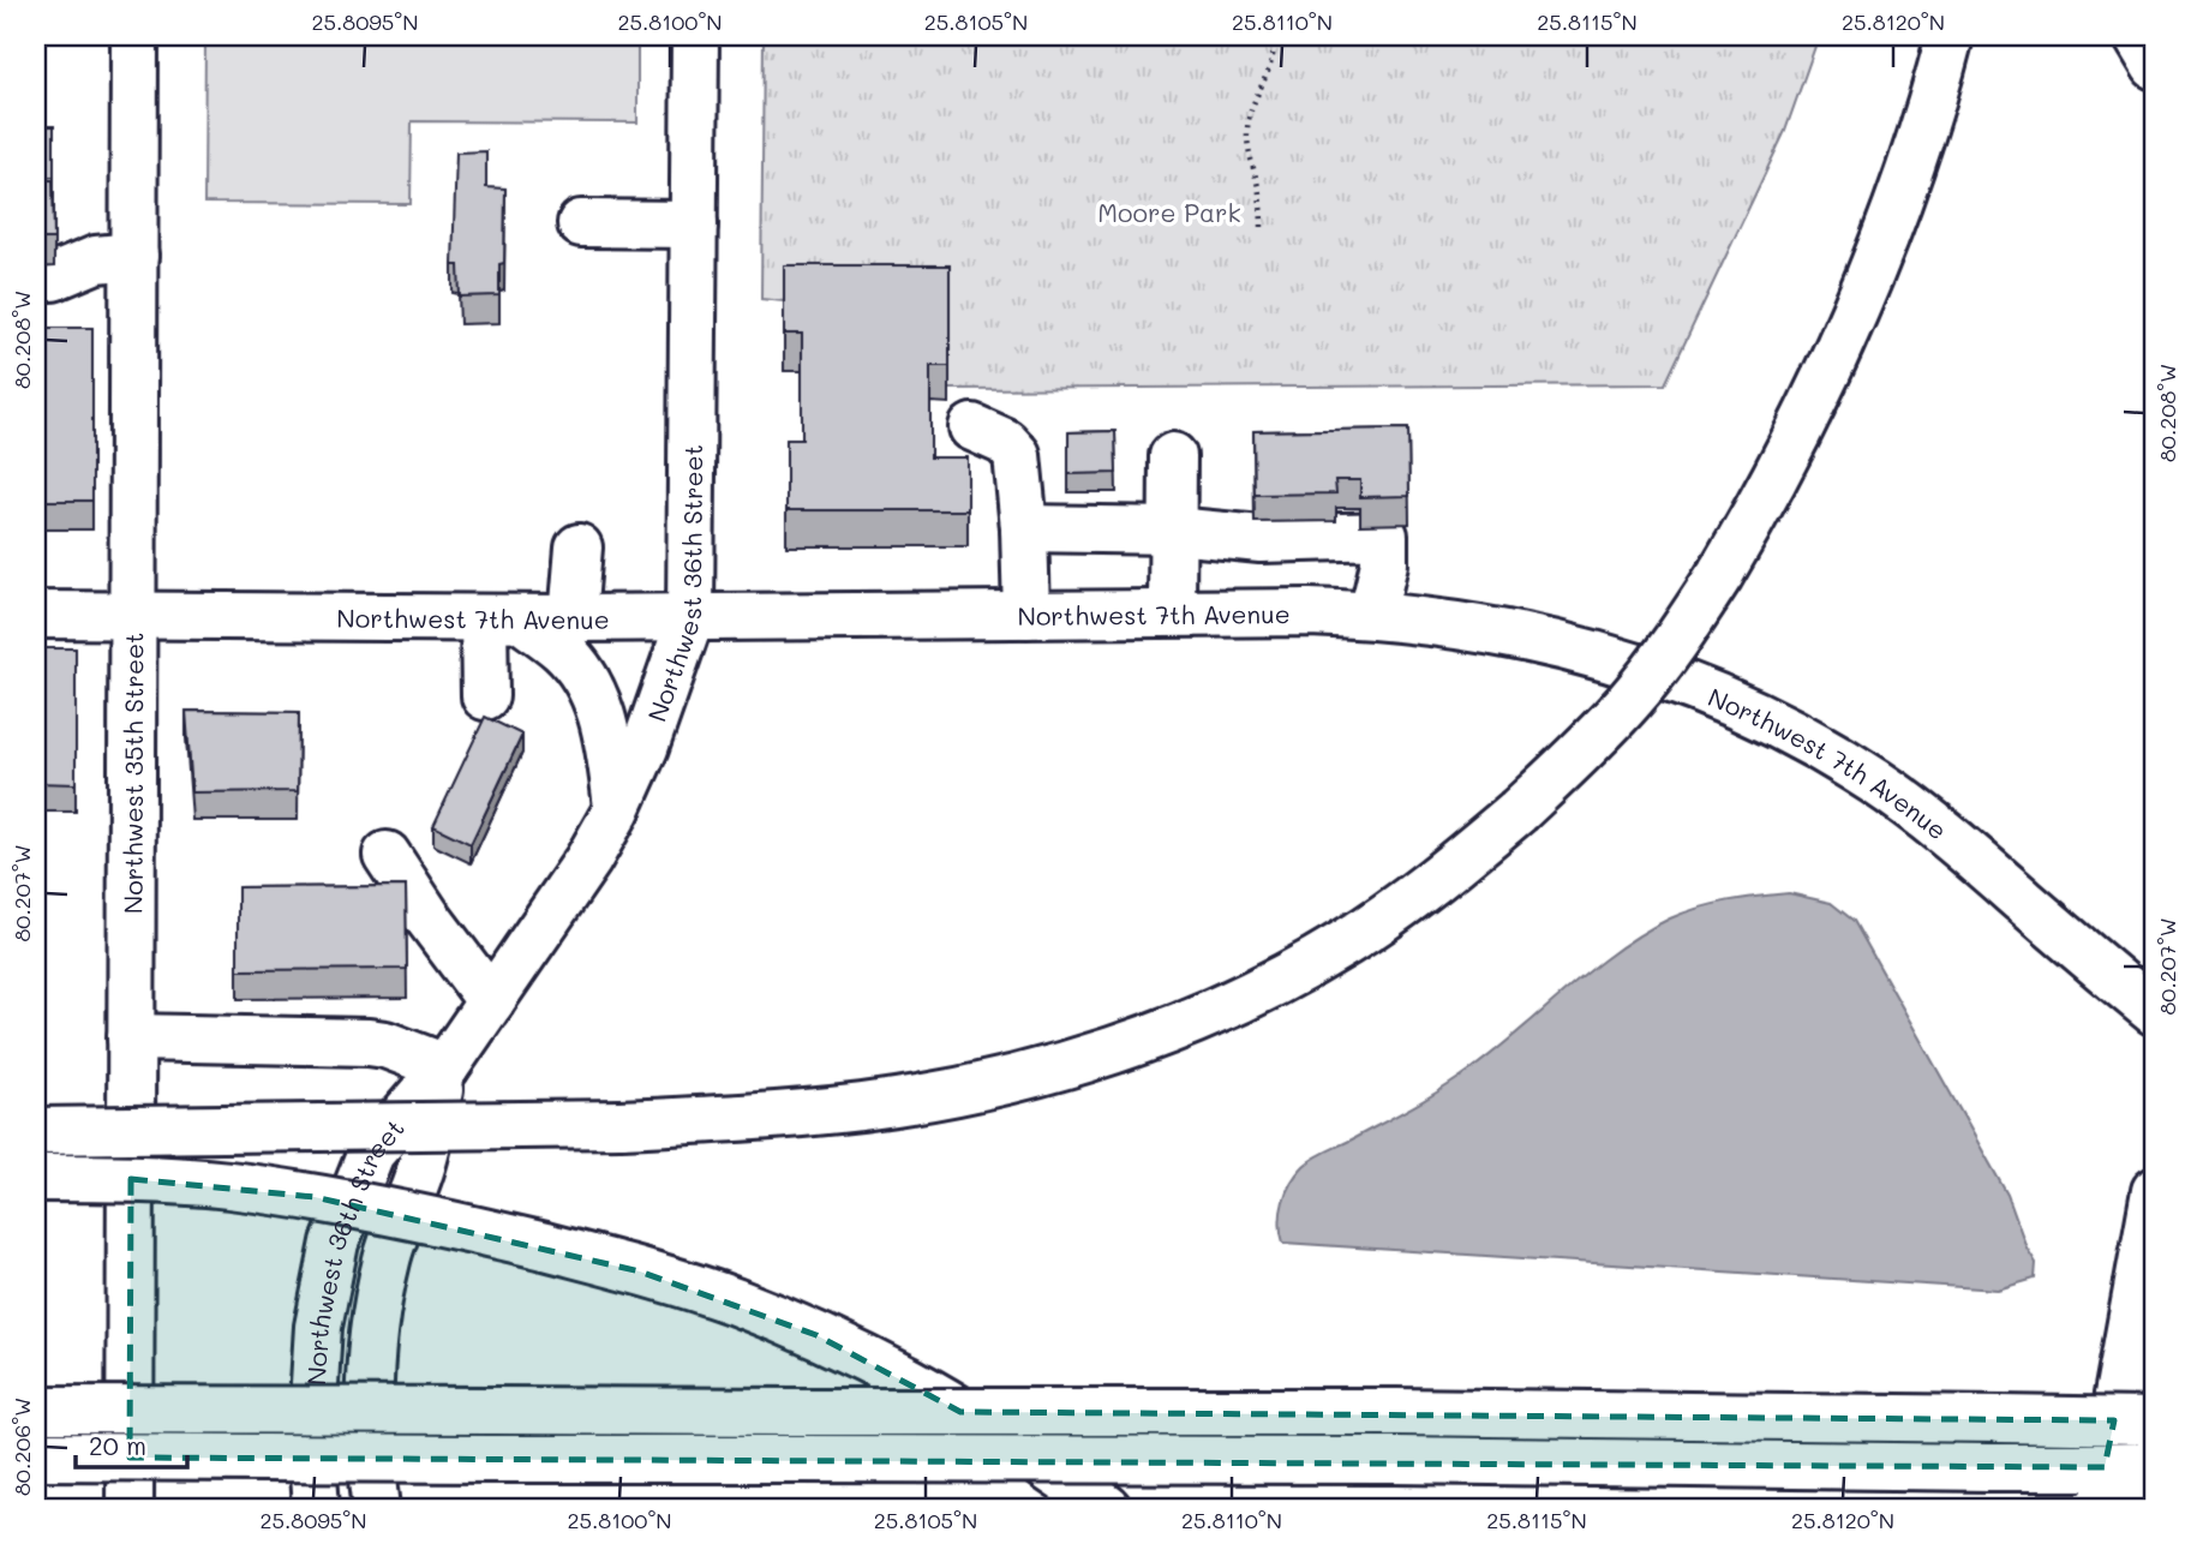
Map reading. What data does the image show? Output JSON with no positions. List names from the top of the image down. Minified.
{"streets":{"main road":["Northwest 36th Street","Northwest 7th Avenue","Northwest 35th Street"]},"crossings":[["Northwest 36th Street","Northwest 7th Avenue"],["Northwest 7th Avenue","Northwest 35th Street"]],"parks":["Moore Park"],"scale_bar":"20 m","coordinates":["25.8095°N","25.8100°N","25.8105°N","25.8110°N","25.8115°N","25.8120°N","80.208°W","80.207°W","80.206°W"]}
